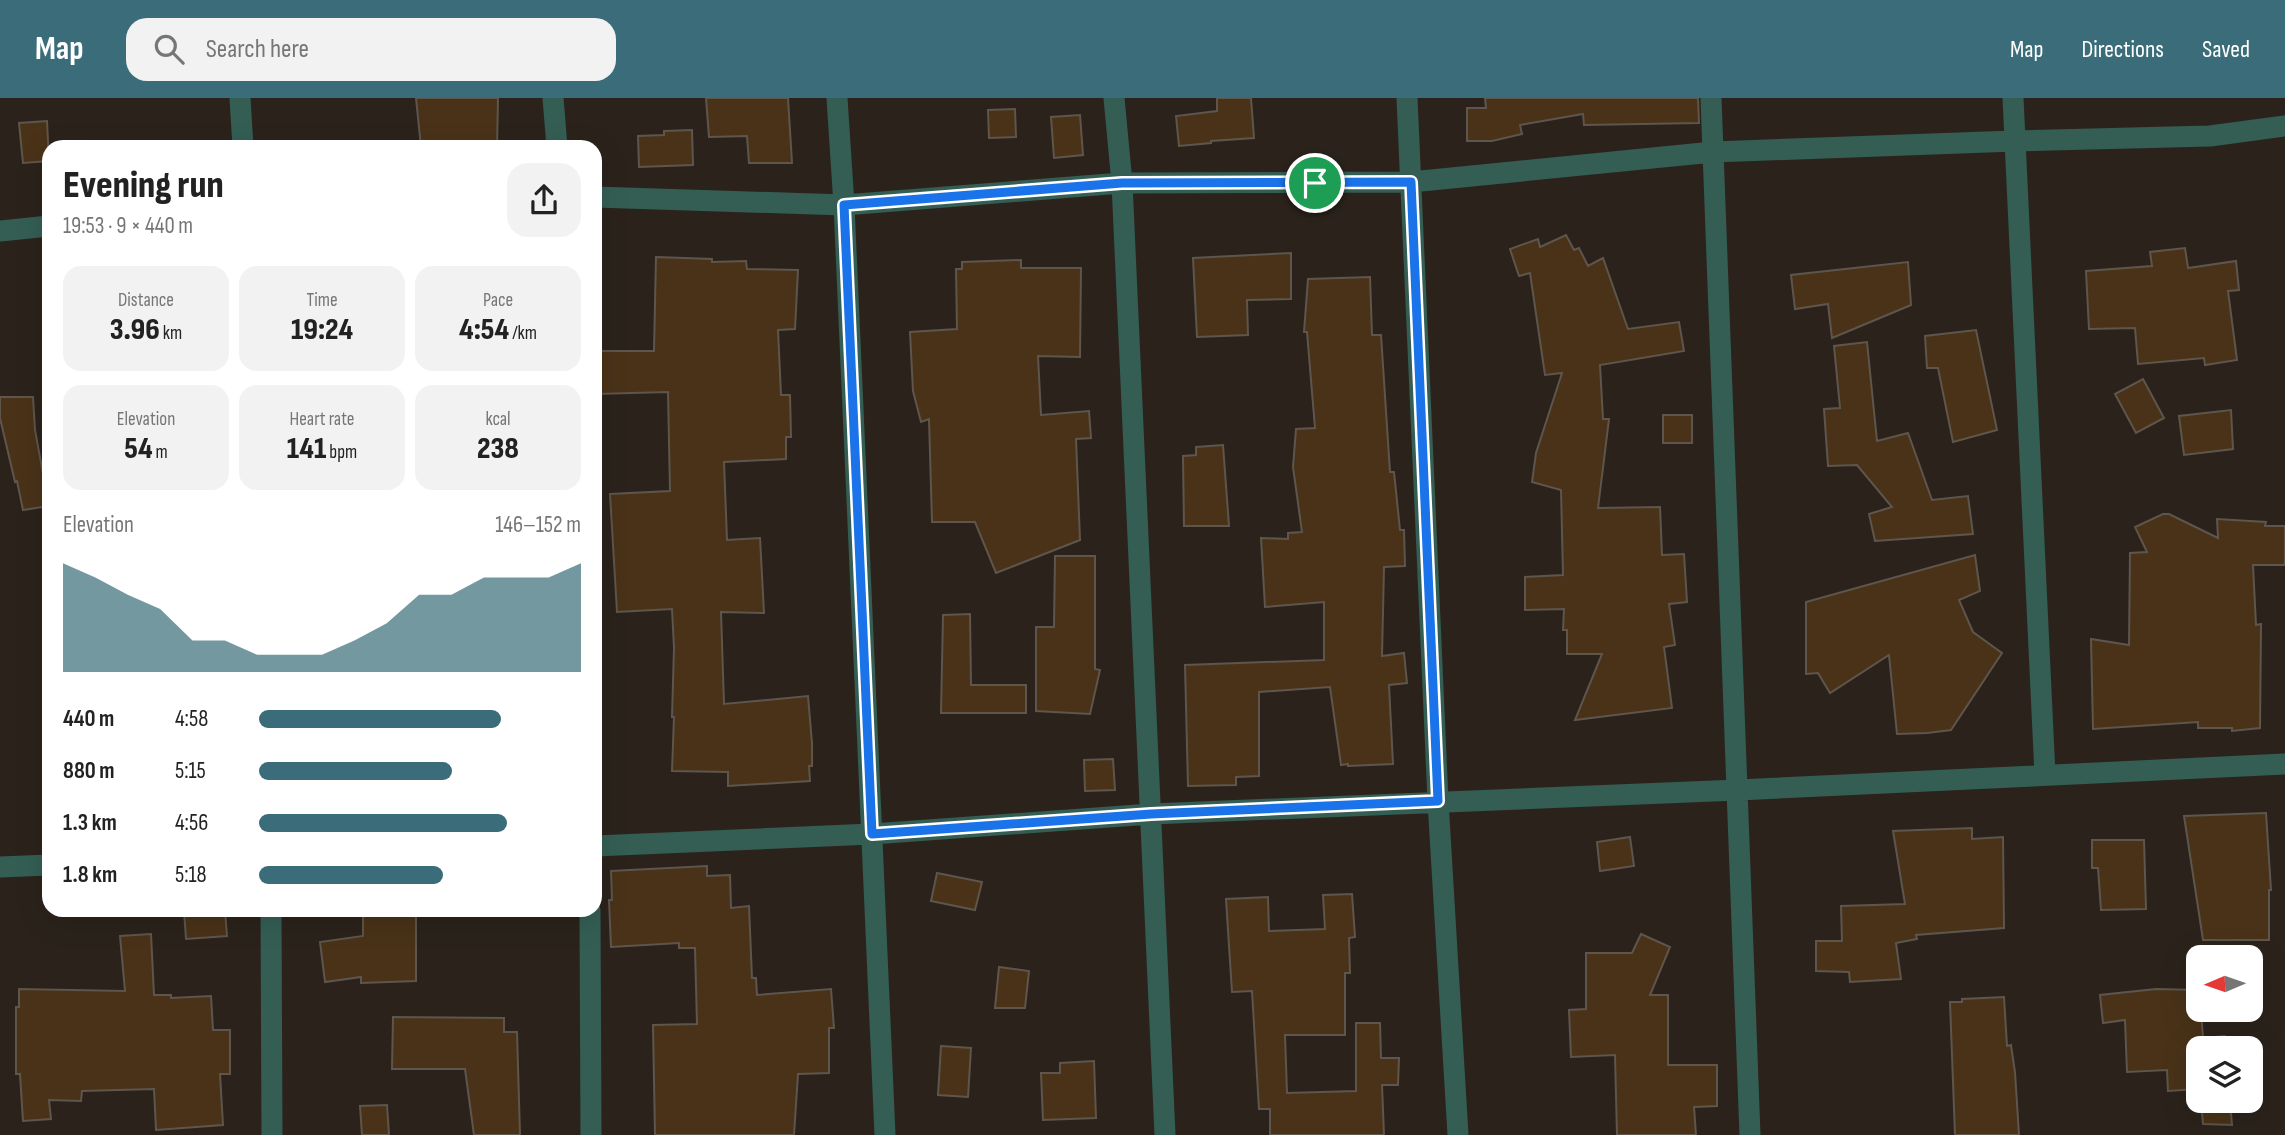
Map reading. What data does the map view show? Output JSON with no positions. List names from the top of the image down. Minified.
{"north":"left","page":{"header":"Map","search":"Search here","nav":["Map","Directions","Saved"],"heading":["Evening run","19:53 · 9 × 440 m"],"stats":[["Distance","3.96 km"],["Time","19:24"],["Pace","4:54 /km"],["Elevation","54 m"],["Heart rate","141 bpm"],["kcal","238"]],"chart":["Elevation","146–152 m"],"list":[{"name":"440 m","note":"4:58"},{"name":"880 m","note":"5:15"},{"name":"1.3 km","note":"4:56"},{"name":"1.8 km","note":"5:18"}]}}
